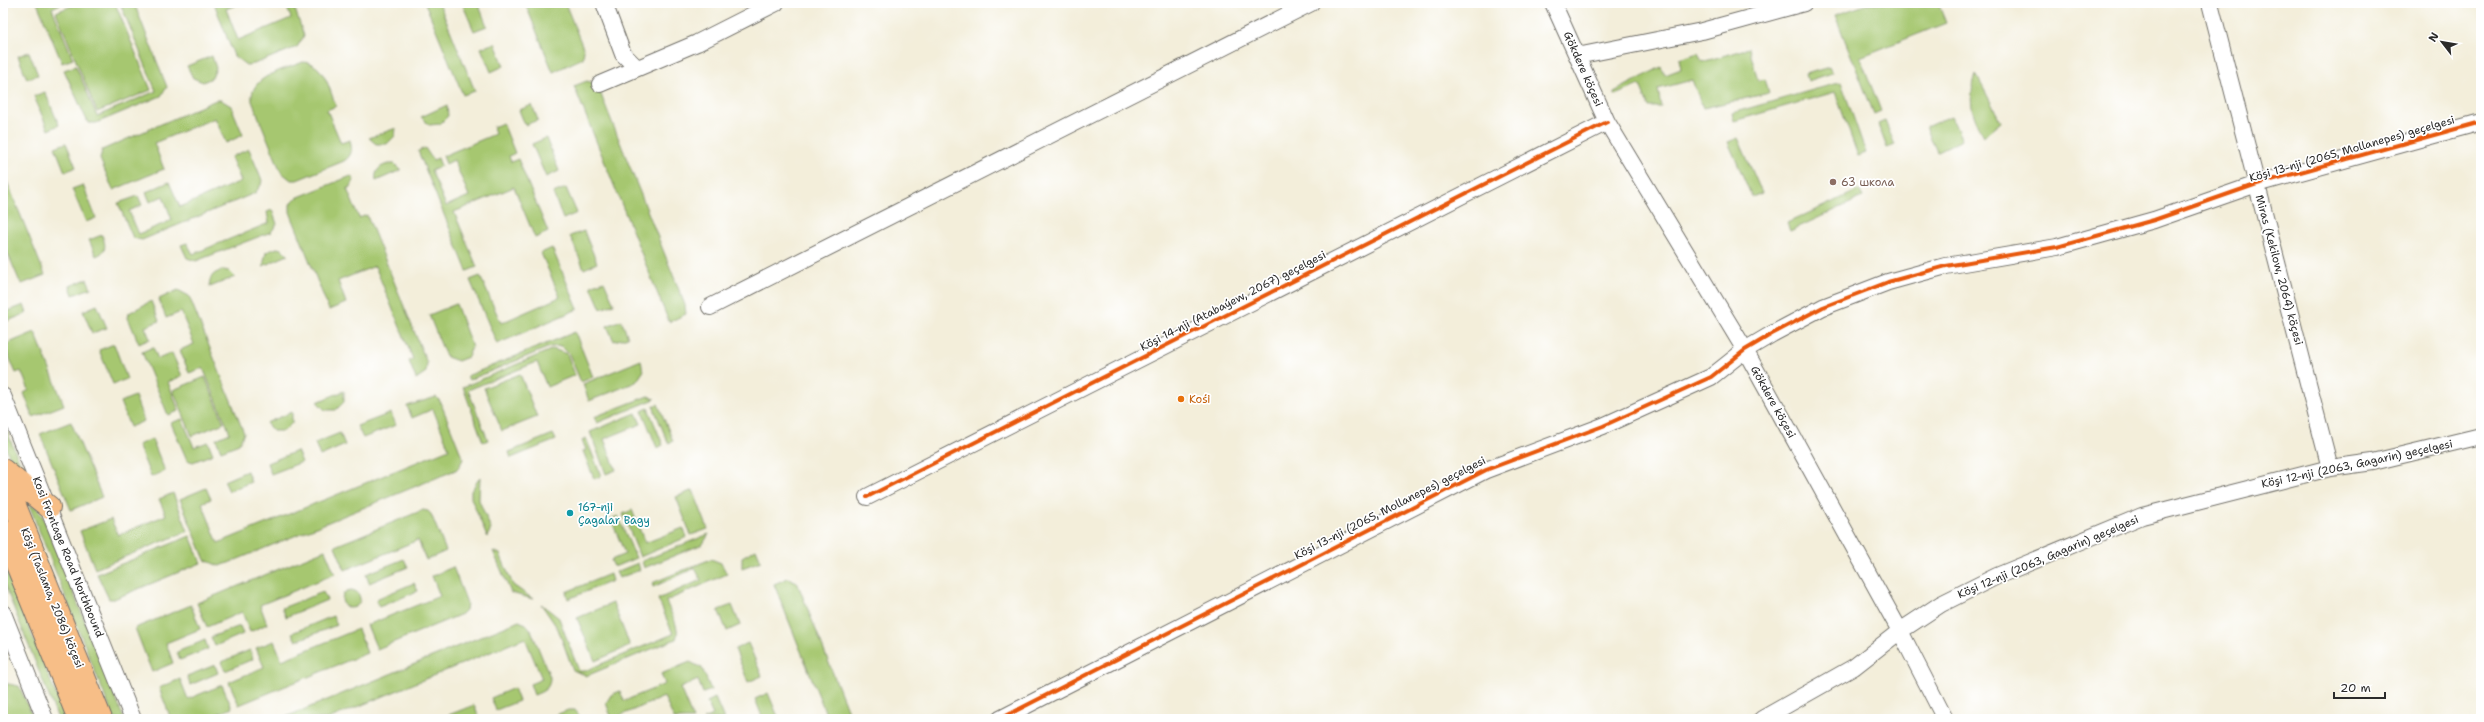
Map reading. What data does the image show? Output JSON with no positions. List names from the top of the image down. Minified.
{"streets":{"main road":["Köşi (Taslama, 2086) köçesi"],"street":["Gökdere köçesi","Köşi 13-nji (2065, Mollanepes) geçelgesi","Miras (Kekilow, 2064) köçesi","Köşi 14-nji (Atabaýew, 2067) geçelgesi","Köşi 12-nji (2063, Gagarin) geçelgesi","Kosi Frontage Road Northbound"]},"crossings":[["Gökdere köçesi","Köşi 13-nji (2065, Mollanepes) geçelgesi"],["Gökdere köçesi","Köşi 14-nji (Atabaýew, 2067) geçelgesi"],["Gökdere köçesi","Köşi 12-nji (2063, Gagarin) geçelgesi"],["Köşi 13-nji (2065, Mollanepes) geçelgesi","Miras (Kekilow, 2064) köçesi"],["Miras (Kekilow, 2064) köçesi","Köşi 12-nji (2063, Gagarin) geçelgesi"]],"places":["63 школа","Kośi","167-nji Çagalar Bagy"],"scale_bar":"20 m","north":"top left"}
